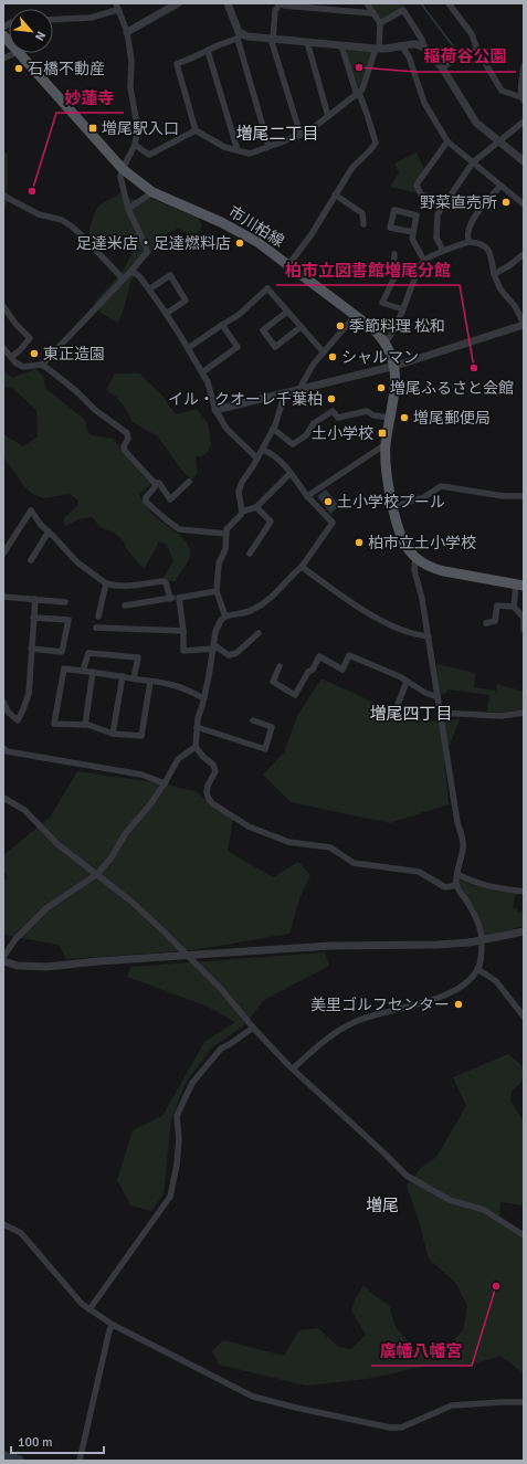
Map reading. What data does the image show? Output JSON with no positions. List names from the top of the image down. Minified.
{"streets":{"main road":["市川柏線"]},"districts":["増尾二丁目","増尾四丁目","増尾"],"places":{"other":["稲荷谷公園","石橋不動産","妙蓮寺","野菜直売所","足達米店・足達燃料店","季節料理 松和","東正造園","シャルマン","柏市立図書館増尾分館","増尾ふるさと会館","イル・クオーレ千葉柏","増尾郵便局","土小学校プール","柏市立土小学校","美里ゴルフセンター","廣幡八幡宮"],"transit":["増尾駅入口","土小学校"]},"scale_bar":"100 m","north":"bottom right"}
